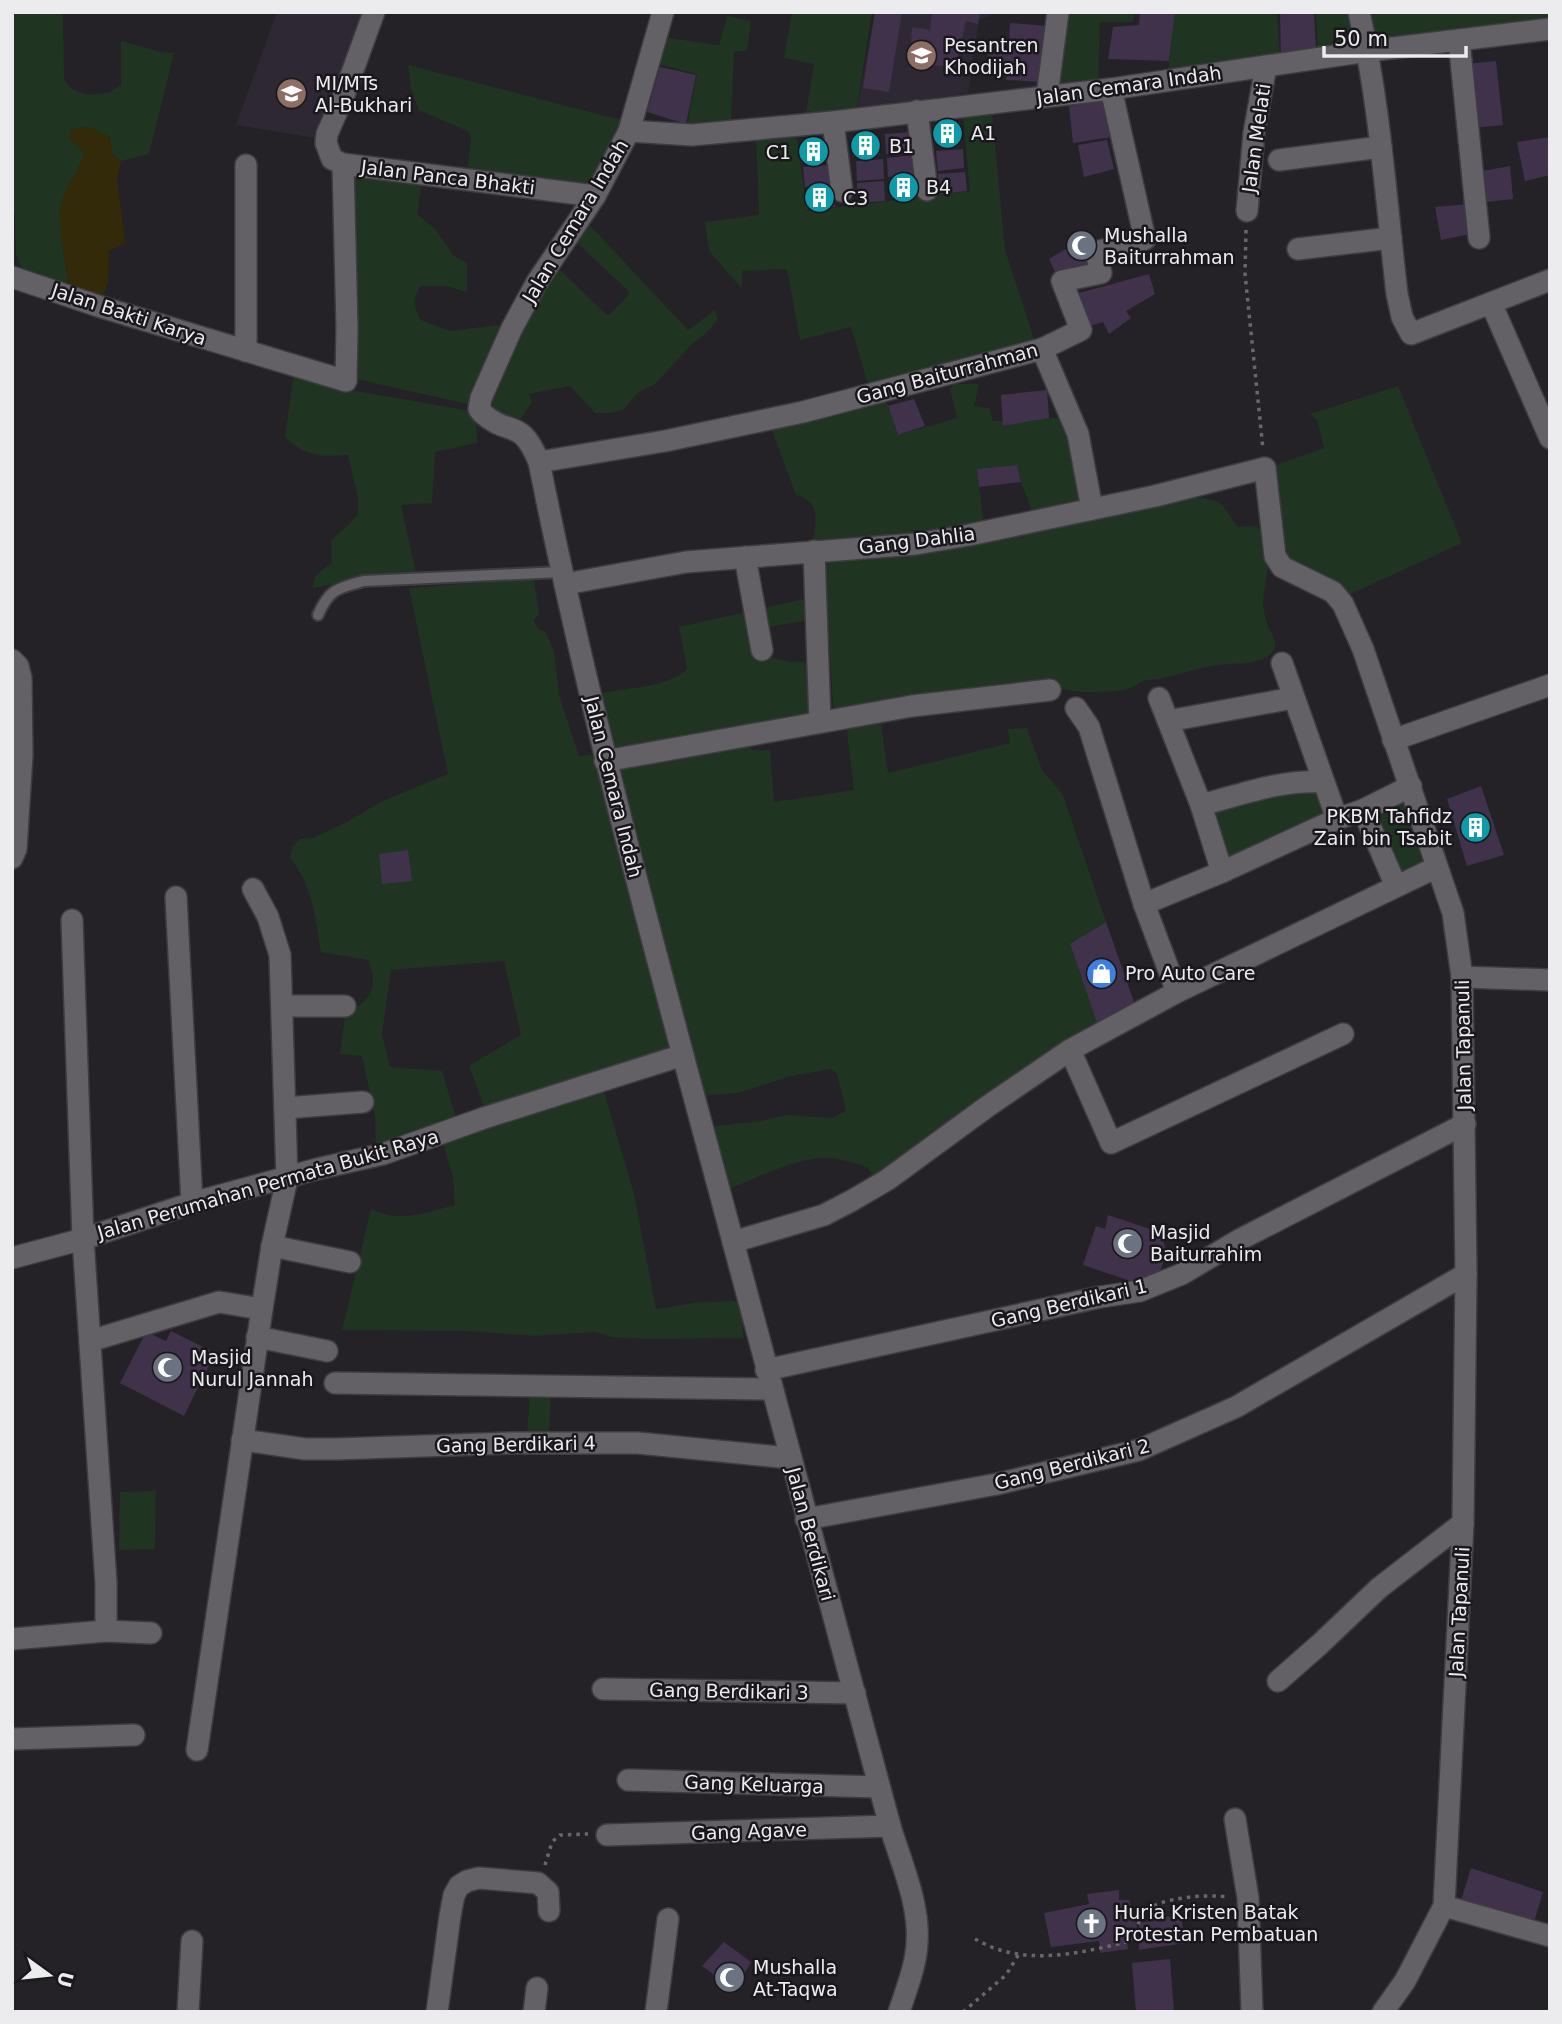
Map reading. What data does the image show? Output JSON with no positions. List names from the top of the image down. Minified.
{"streets":{"street":["Jalan Cemara Indah","Jalan Melati","Jalan Panca Bhakti","Jalan Bakti Karya","Gang Baiturrahman","Gang Dahlia","Jalan Tapanuli","Jalan Perumahan Permata Bukit Raya","Gang Berdikari 1","Gang Berdikari 4","Gang Berdikari 2","Jalan Berdikari","Gang Berdikari 3","Gang Keluarga","Gang Agave"]},"crossings":[["Jalan Cemara Indah","Jalan Melati"],["Jalan Cemara Indah","Jalan Panca Bhakti"],["Jalan Cemara Indah","Gang Baiturrahman"],["Jalan Cemara Indah","Gang Dahlia"],["Jalan Cemara Indah","Jalan Perumahan Permata Bukit Raya"],["Jalan Cemara Indah","Jalan Berdikari"],["Jalan Panca Bhakti","Jalan Bakti Karya"],["Gang Dahlia","Jalan Tapanuli"],["Jalan Tapanuli","Gang Berdikari 1"],["Jalan Tapanuli","Gang Berdikari 2"],["Jalan Perumahan Permata Bukit Raya","Jalan Berdikari"],["Gang Berdikari 1","Jalan Berdikari"],["Gang Berdikari 4","Jalan Berdikari"],["Gang Berdikari 2","Jalan Berdikari"],["Jalan Berdikari","Gang Berdikari 3"],["Jalan Berdikari","Gang Keluarga"],["Jalan Berdikari","Gang Agave"]],"places":{"school or university":["Pesantren Khodijah","MI/MTs Al-Bukhari"],"building":["A1","B1","C1","B4","C3","PKBM Tahfidz Zain bin Tsabit"],"mosque":["Mushalla Baiturrahman","Masjid Baiturrahim","Masjid Nurul Jannah","Mushalla At-Taqwa"],"shop":["Pro Auto Care"],"church":["Huria Kristen Batak Protestan Pembatuan"]},"scale_bar":"50 m","north":"right"}
